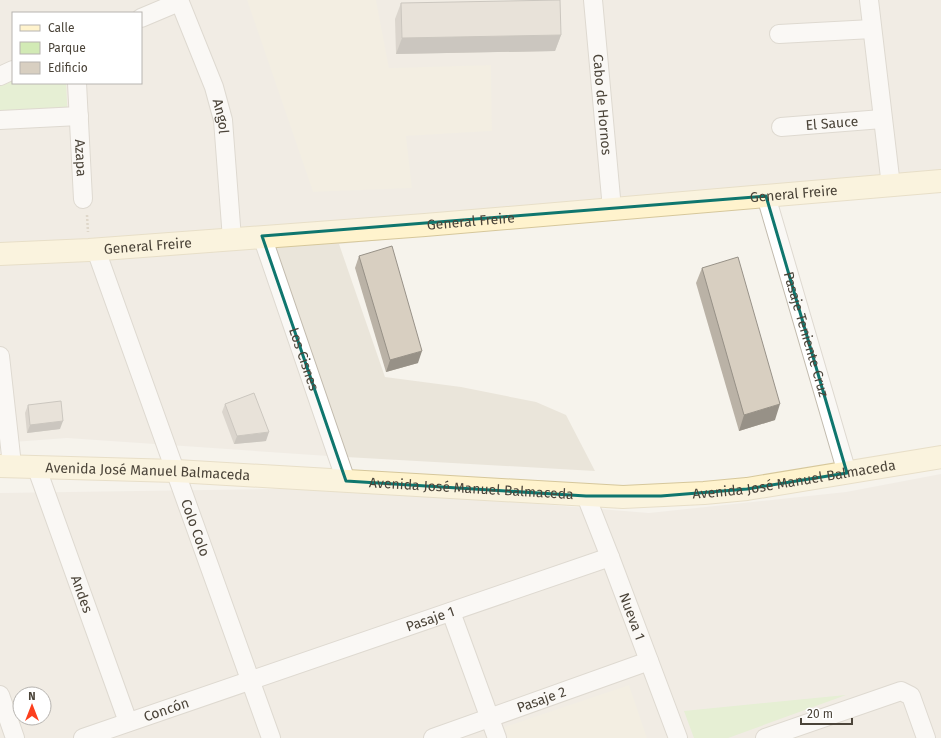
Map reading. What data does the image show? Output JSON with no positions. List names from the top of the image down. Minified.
{"streets":{"street":["Cabo de Hornos","Angol","El Sauce","Azapa","General Freire","Pasaje Teniente Cruz","Los Cisnes","Avenida José Manuel Balmaceda","Colo Colo","Andes","Nueva 1","Pasaje 1","Pasaje 2","Concón"]},"crossings":[["Cabo de Hornos","General Freire"],["Angol","General Freire"],["General Freire","Pasaje Teniente Cruz"],["General Freire","Los Cisnes"],["General Freire","Colo Colo"],["Pasaje Teniente Cruz","Avenida José Manuel Balmaceda"],["Los Cisnes","Avenida José Manuel Balmaceda"],["Avenida José Manuel Balmaceda","Colo Colo"],["Avenida José Manuel Balmaceda","Andes"],["Avenida José Manuel Balmaceda","Nueva 1"],["Colo Colo","Pasaje 1"],["Colo Colo","Concón"],["Andes","Concón"],["Nueva 1","Pasaje 1"],["Nueva 1","Pasaje 2"],["Pasaje 1","Concón"]],"legend":["Calle","Parque","Edificio"],"scale_bar":"20 m","north":"top"}
